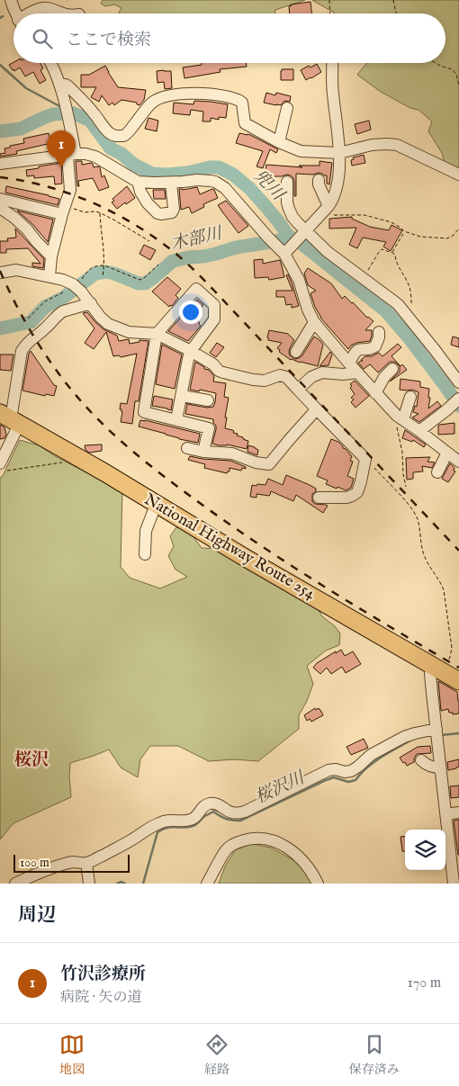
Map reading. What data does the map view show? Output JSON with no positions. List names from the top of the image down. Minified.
{"streets":{"highway":["National Highway Route 254"]},"districts":["桜沢"],"water":["兜川","木部川","桜沢川"],"scale_bar":"100 m","page":{"search":"ここで検索","pins":"1","scale":"100 m","heading":"周辺","list":[{"mark":"1","name":"竹沢診療所","note":"病院 · 矢の道","value":"170 m"}],"nav":["地図","経路","保存済み"]}}
